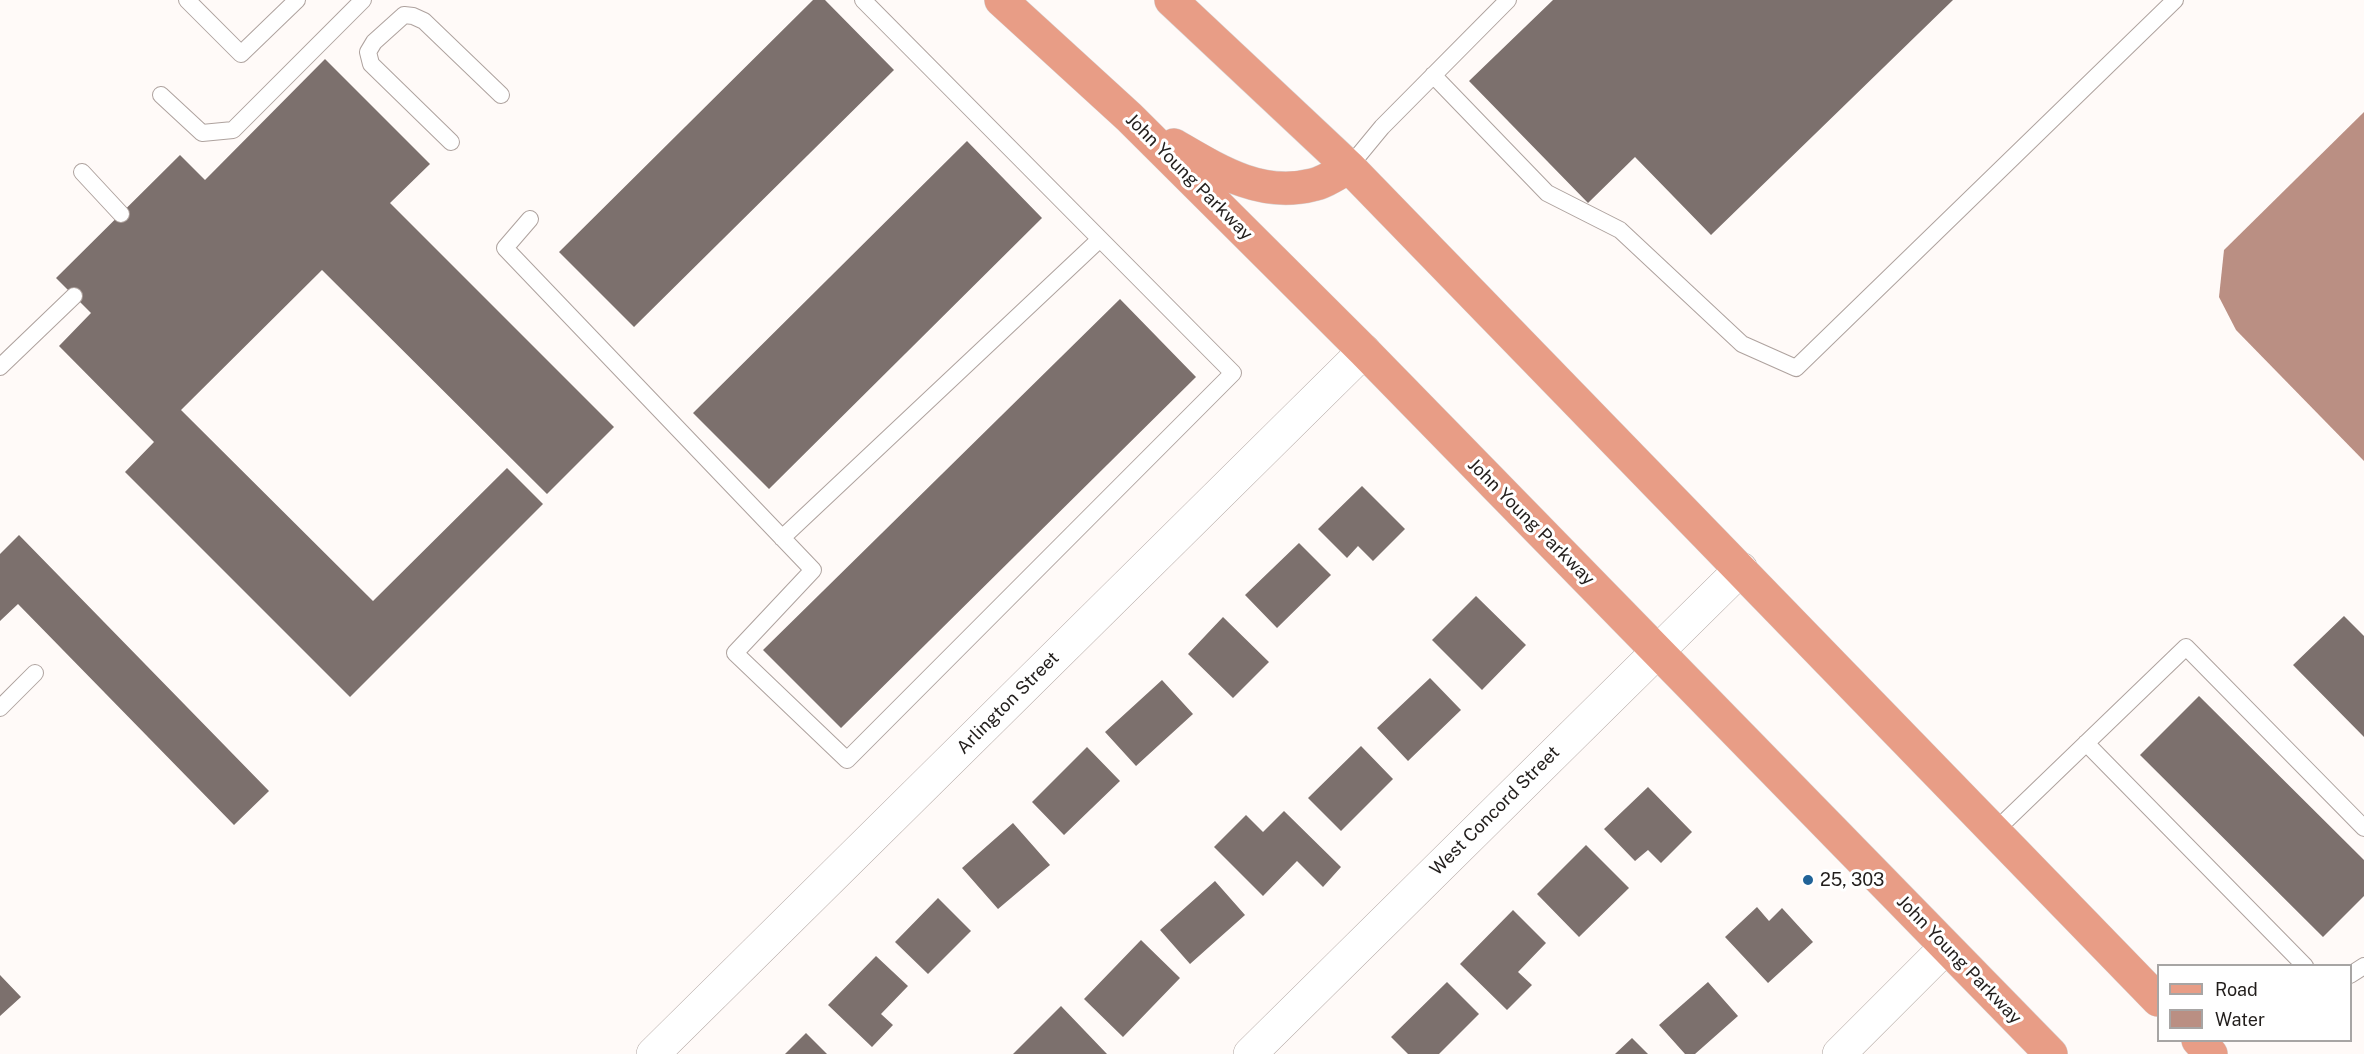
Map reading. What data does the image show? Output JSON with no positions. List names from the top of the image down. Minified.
{"streets":{"main road":["John Young Parkway"],"street":["Arlington Street","West Concord Street"]},"crossings":[["John Young Parkway","Arlington Street"],["John Young Parkway","West Concord Street"]],"places":["25, 303"],"legend":["Road","Water"]}
